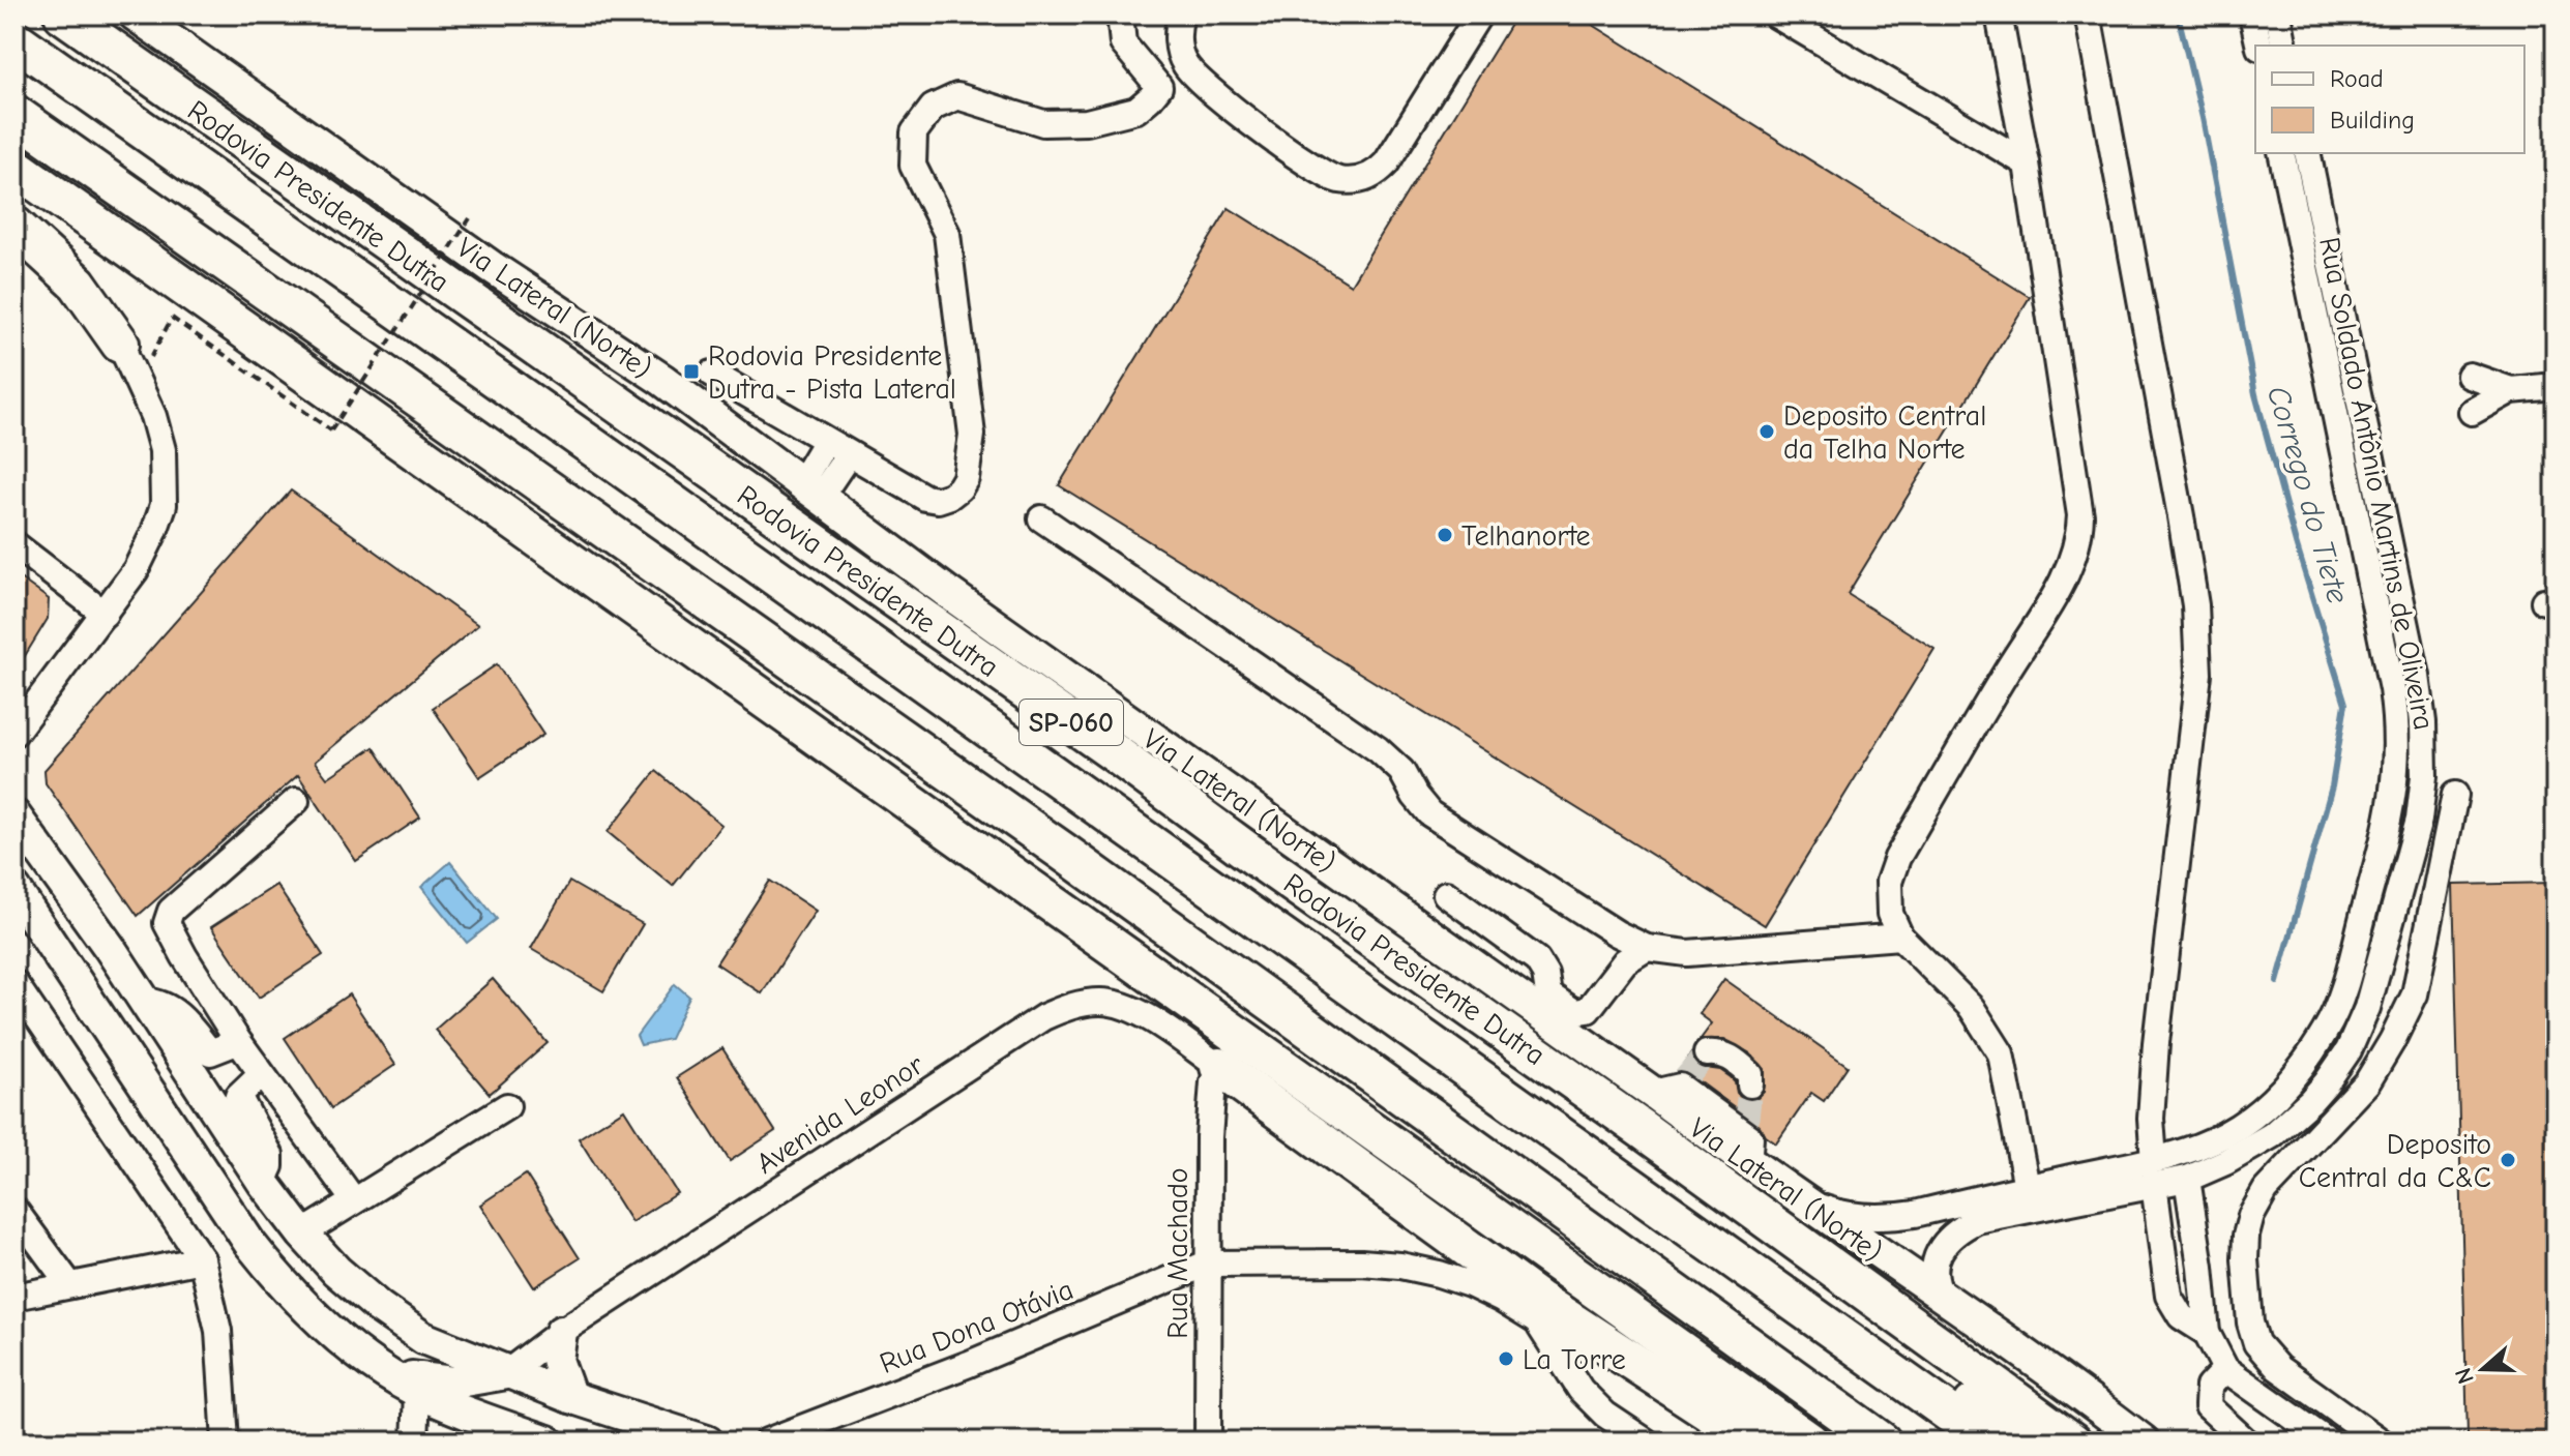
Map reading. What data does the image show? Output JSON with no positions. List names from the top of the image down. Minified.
{"streets":{"highway":["Rodovia Presidente Dutra","SP-060"],"main road":["Via Lateral (Norte)"],"street":["Rua Soldado Antônio Martins de Oliveira","Avenida Leonor","Rua Machado","Rua Dona Otávia"]},"crossings":[["Via Lateral (Norte)","Rua Soldado Antônio Martins de Oliveira"],["Avenida Leonor","Rua Machado"],["Rua Machado","Rua Dona Otávia"]],"water":["Corrego do Tiete"],"places":{"transit":["Rodovia Presidente Dutra - Pista Lateral"],"other":["Deposito Central da Telha Norte","Telhanorte","Deposito Central da C&C","La Torre"]},"legend":["Road","Building"],"north":"left"}
